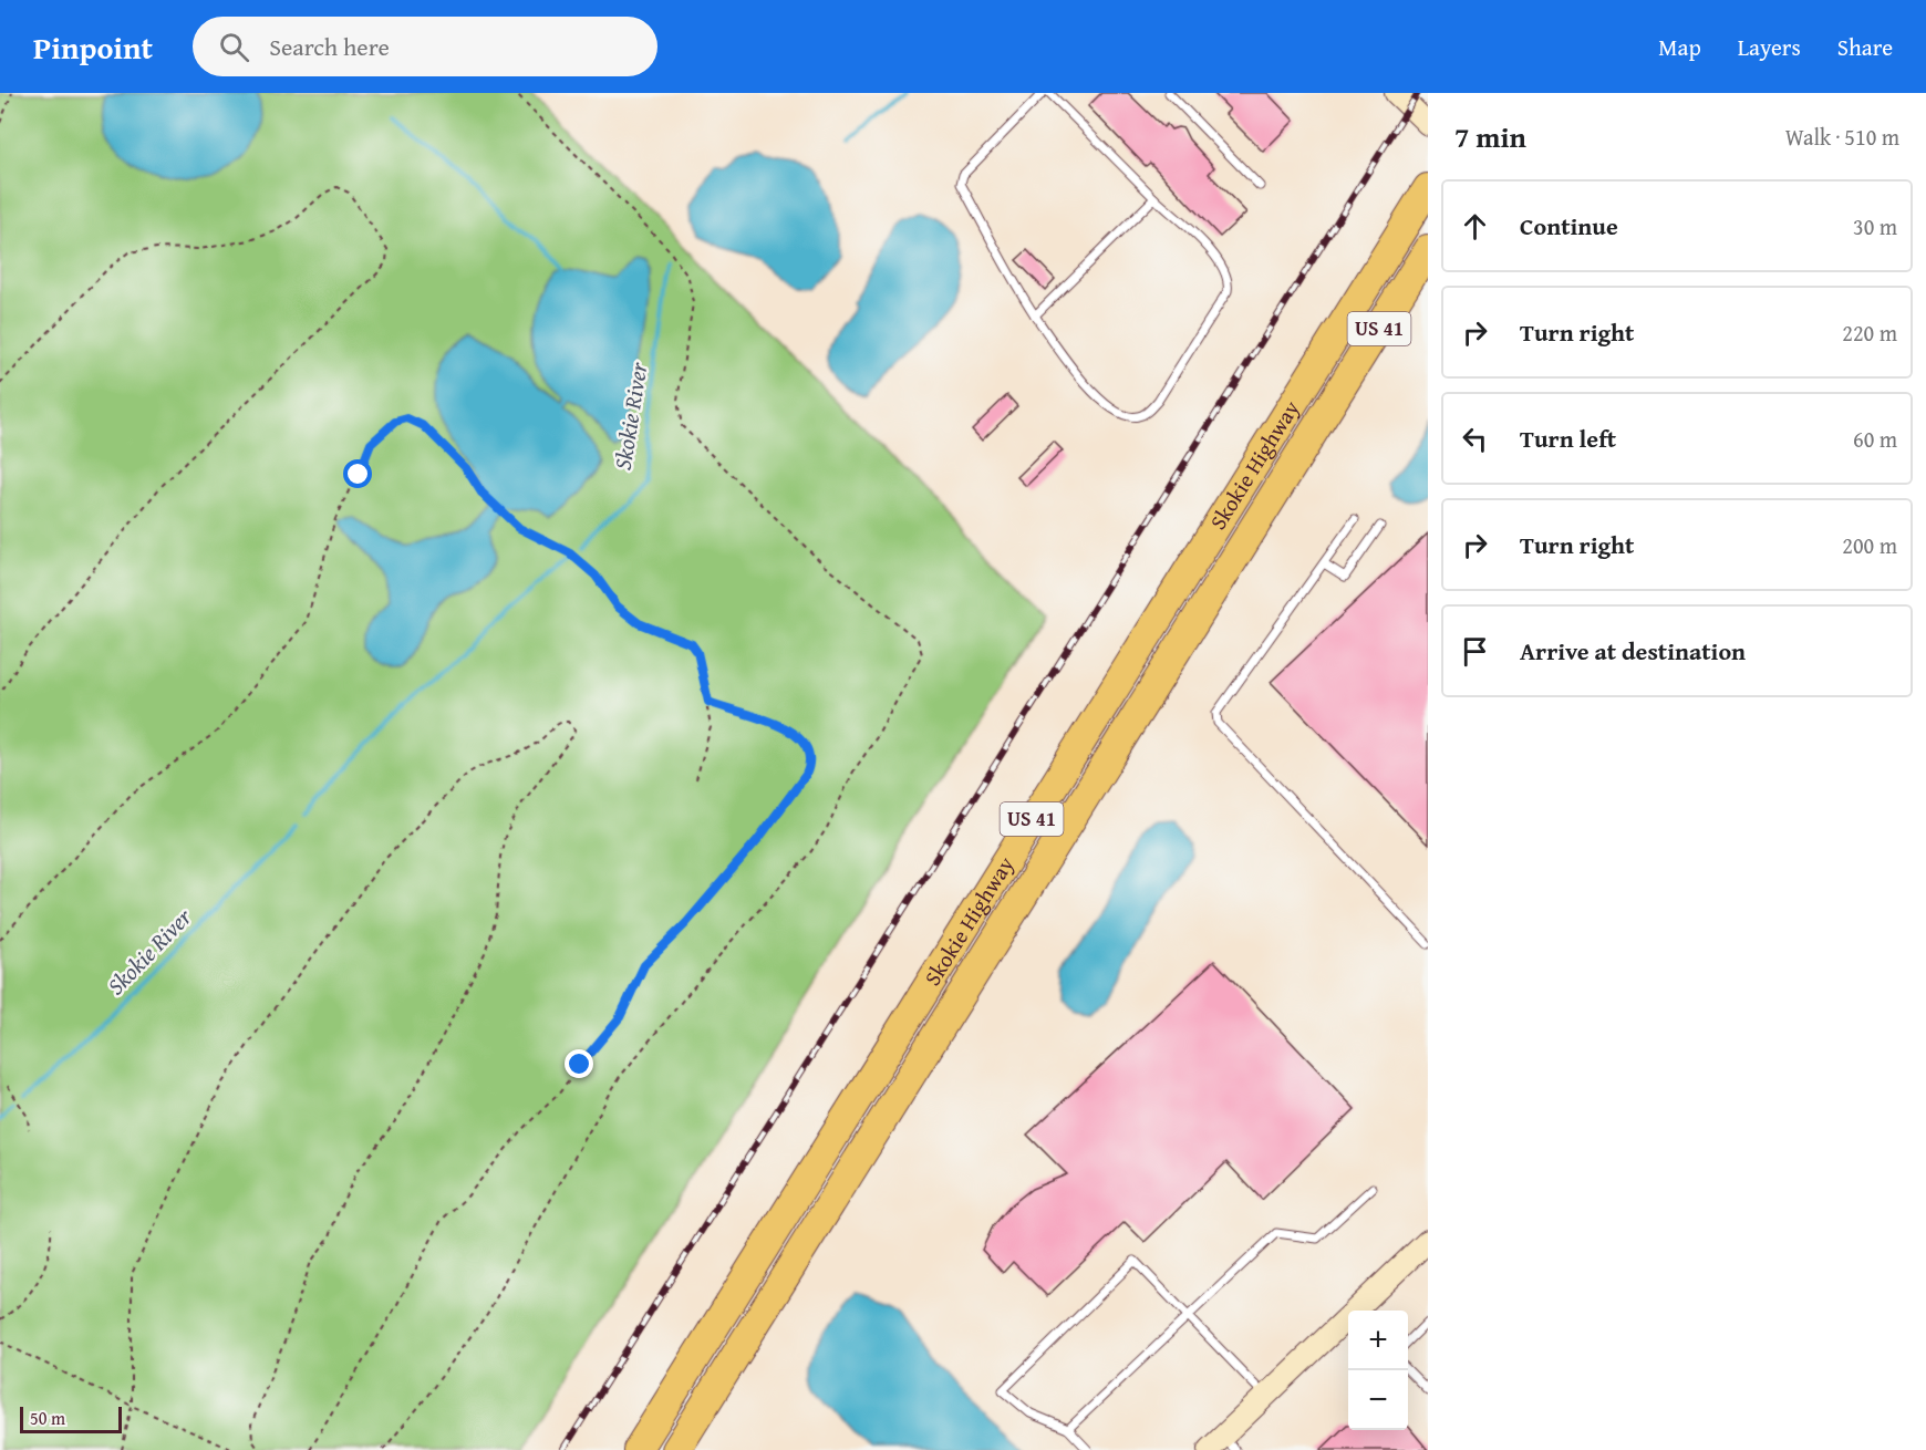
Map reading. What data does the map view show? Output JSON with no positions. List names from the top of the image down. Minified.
{"streets":{"highway":["US 41","Skokie Highway"]},"water":["Skokie River"],"scale_bar":"50 m","page":{"header":"Pinpoint","search":"Search here","nav":["Map","Layers","Share"],"heading":["7 min","Walk · 510 m"],"list":[["Continue","30 m"],["Turn right","220 m"],["Turn left","60 m"],["Turn right","200 m"],"Arrive at destination"],"map_buttons":["+","−"],"scale":"50 m"}}
